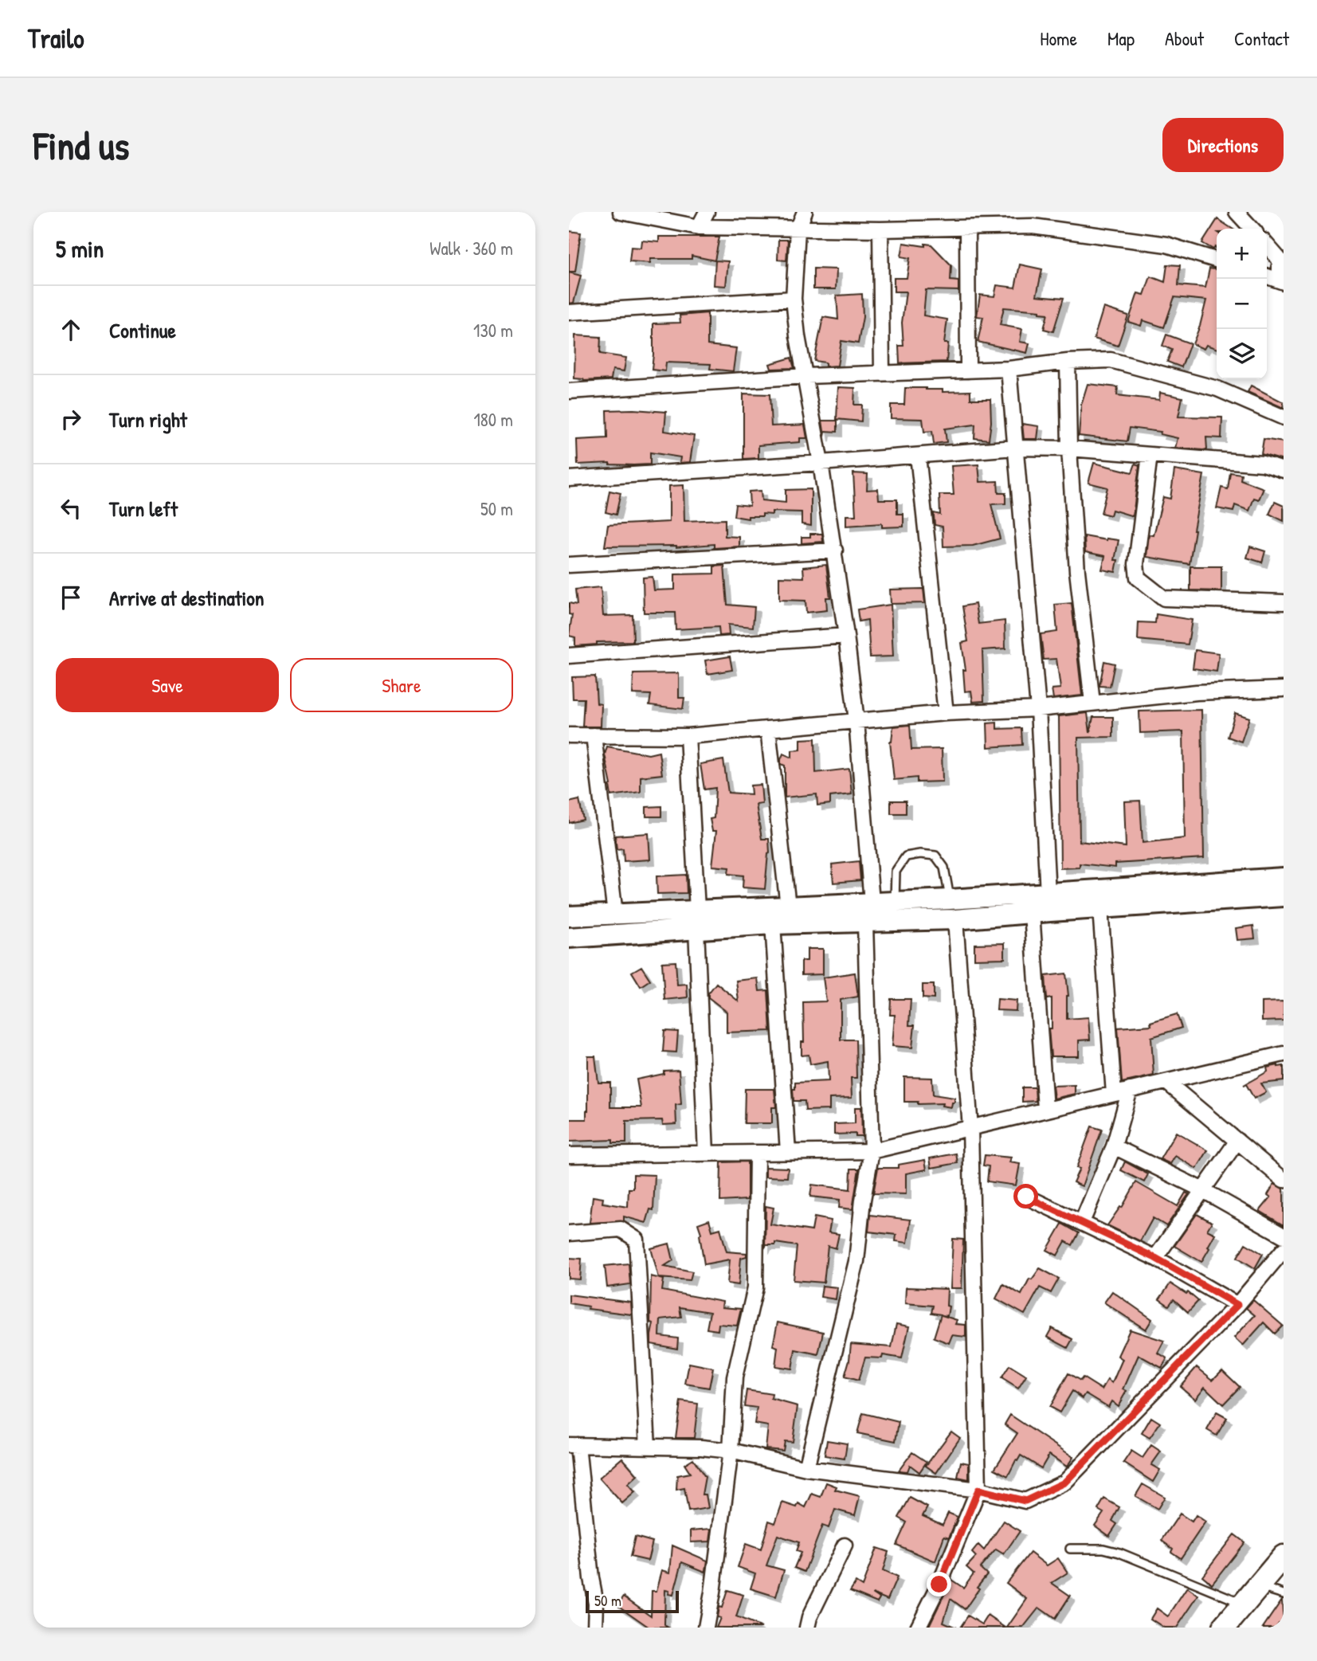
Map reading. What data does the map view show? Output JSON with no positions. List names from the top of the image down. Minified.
{"scale_bar":"50 m","page":{"header":"Trailo","nav":["Home","Map","About","Contact"],"buttons":["Directions",["Save","Share"]],"title":"Find us","heading":["5 min","Walk · 360 m"],"map_buttons":["+","−"],"list":[["Continue","130 m"],["Turn right","180 m"],["Turn left","50 m"],"Arrive at destination"],"scale":"50 m"}}
